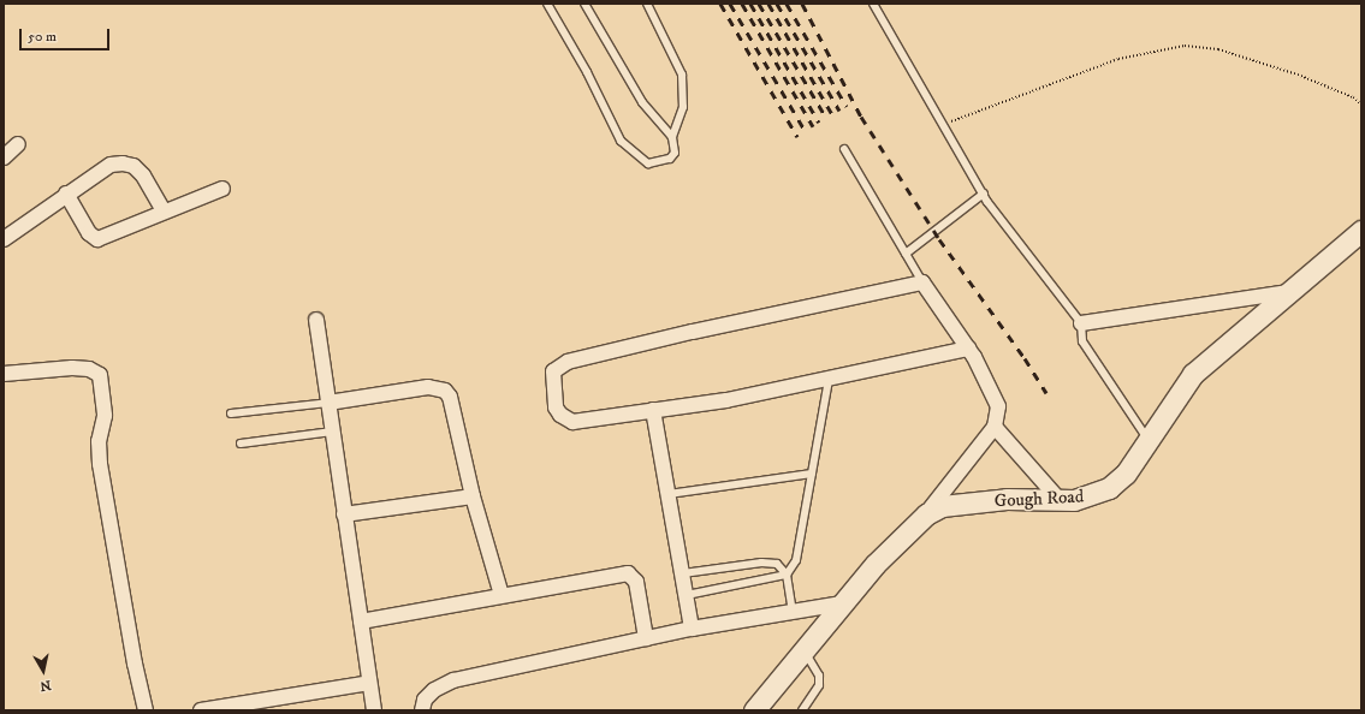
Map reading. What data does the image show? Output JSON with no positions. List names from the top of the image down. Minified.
{"streets":{"street":["Gough Road"]},"scale_bar":"50 m","north":"bottom"}
